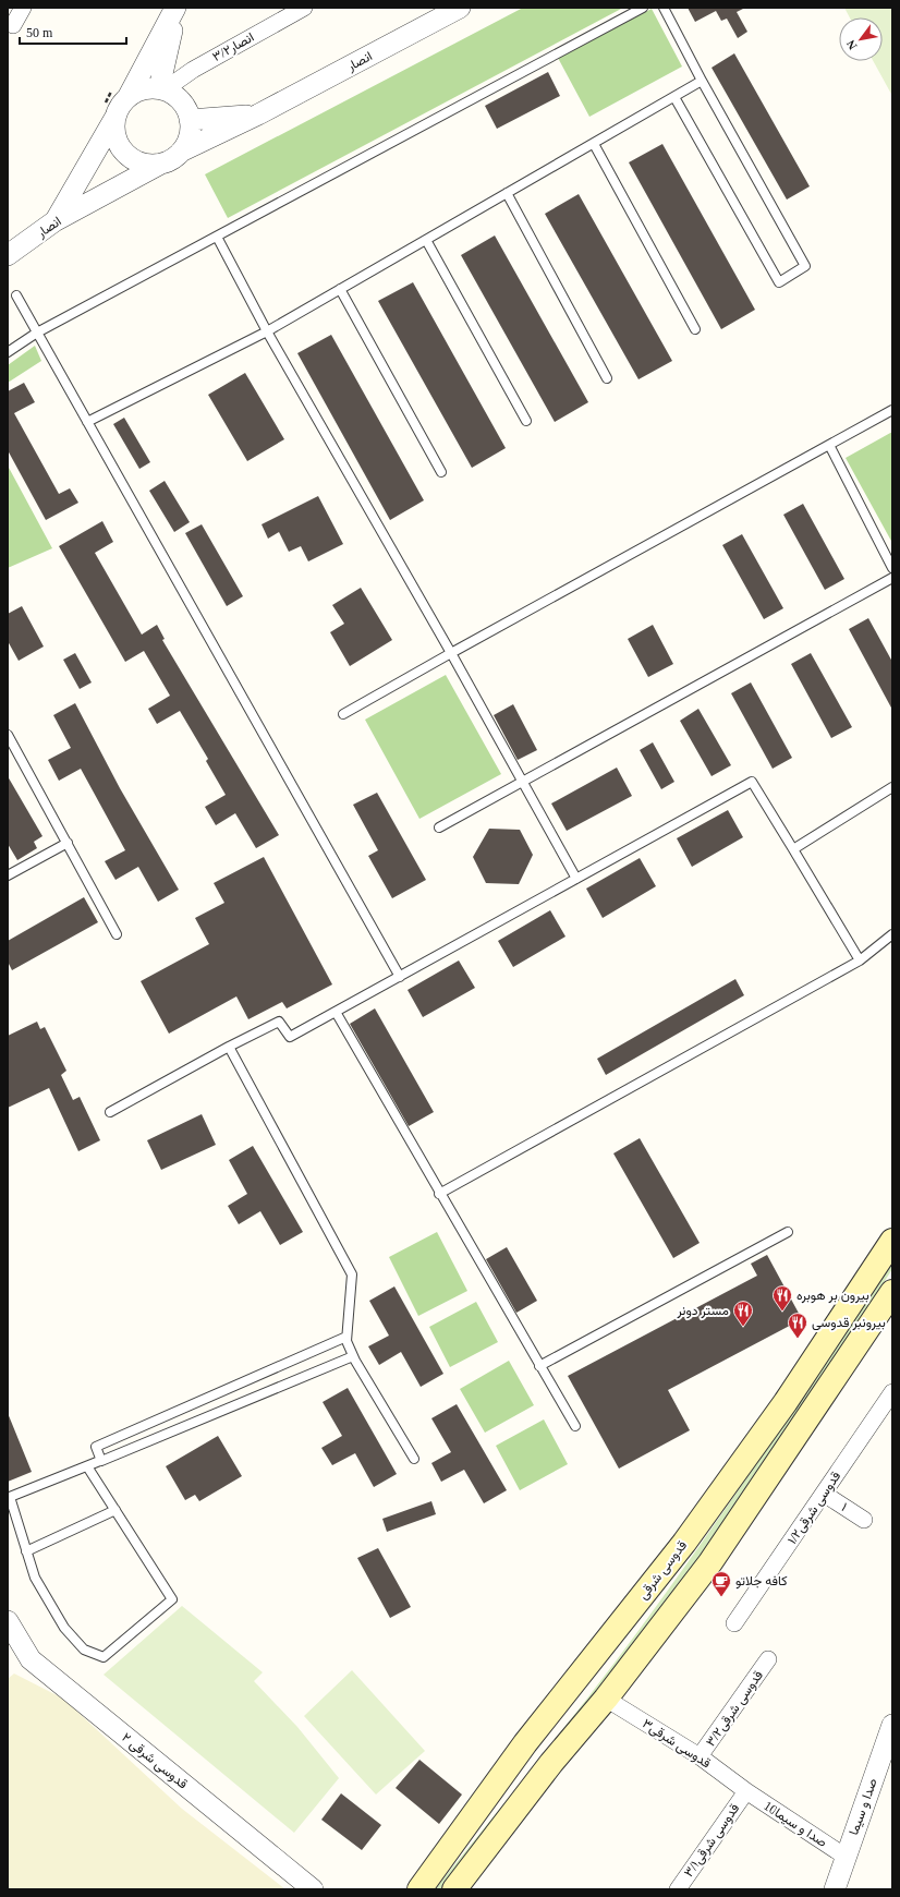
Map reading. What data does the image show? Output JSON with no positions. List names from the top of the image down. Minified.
{"streets":{"main road":["قدوسی شرقی"],"street":["انصار۳/۲","انصار","۱","قدوسی شرقی۱/۲","قدوسی شرقی۳/۲","قدوسی شرقی۳","قدوسی شرقی ۲","صدا و سیما","10صدا و سیما","قدوسی شرقی۳/۱"]},"crossings":[["انصار۳/۲","انصار"],["۱","قدوسی شرقی۱/۲"],["قدوسی شرقی۳/۲","قدوسی شرقی۳"],["قدوسی شرقی۳","10صدا و سیما"],["قدوسی شرقی۳","قدوسی شرقی۳/۱"],["صدا و سیما","10صدا و سیما"],["10صدا و سیما","قدوسی شرقی۳/۱"]],"places":{"restaurant":["بیرون بر هوبره","مستر دونر","بیرونبر قدوسی"],"cafe":["کافه جلاتو"]},"scale_bar":"50 m","north":"bottom left"}
